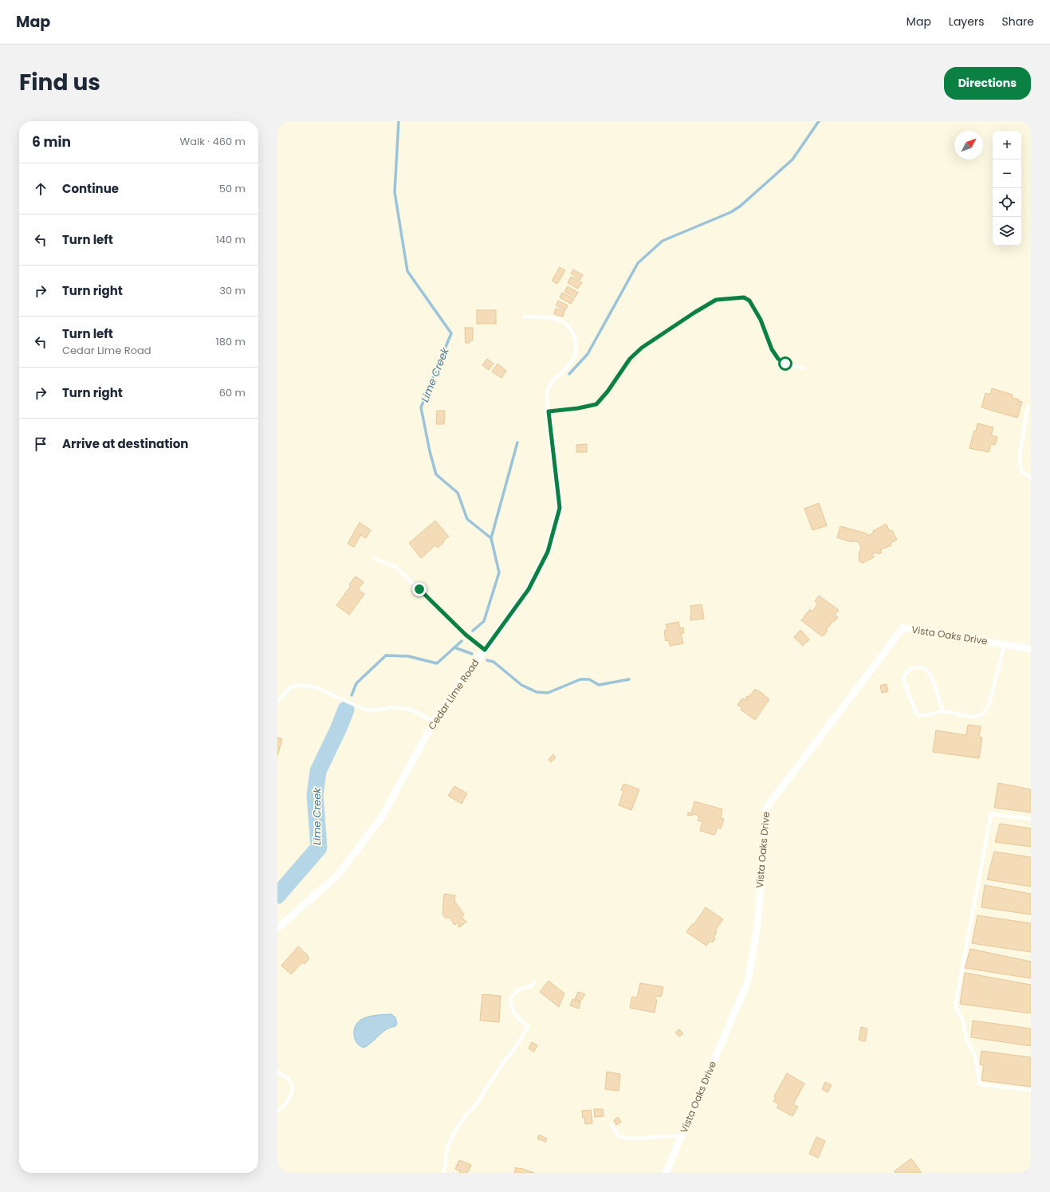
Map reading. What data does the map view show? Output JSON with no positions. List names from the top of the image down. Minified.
{"streets":{"street":["Vista Oaks Drive","Cedar Lime Road"]},"water":["Lime Creek"],"north":"top right","page":{"header":"Map","nav":["Map","Layers","Share"],"title":"Find us","buttons":"Directions","heading":["6 min","Walk · 460 m"],"map_buttons":["+","−"],"list":[["Continue","50 m"],["Turn left","140 m"],["Turn right","30 m"],["Turn left","Cedar Lime Road","180 m"],["Turn right","60 m"],"Arrive at destination"]}}
